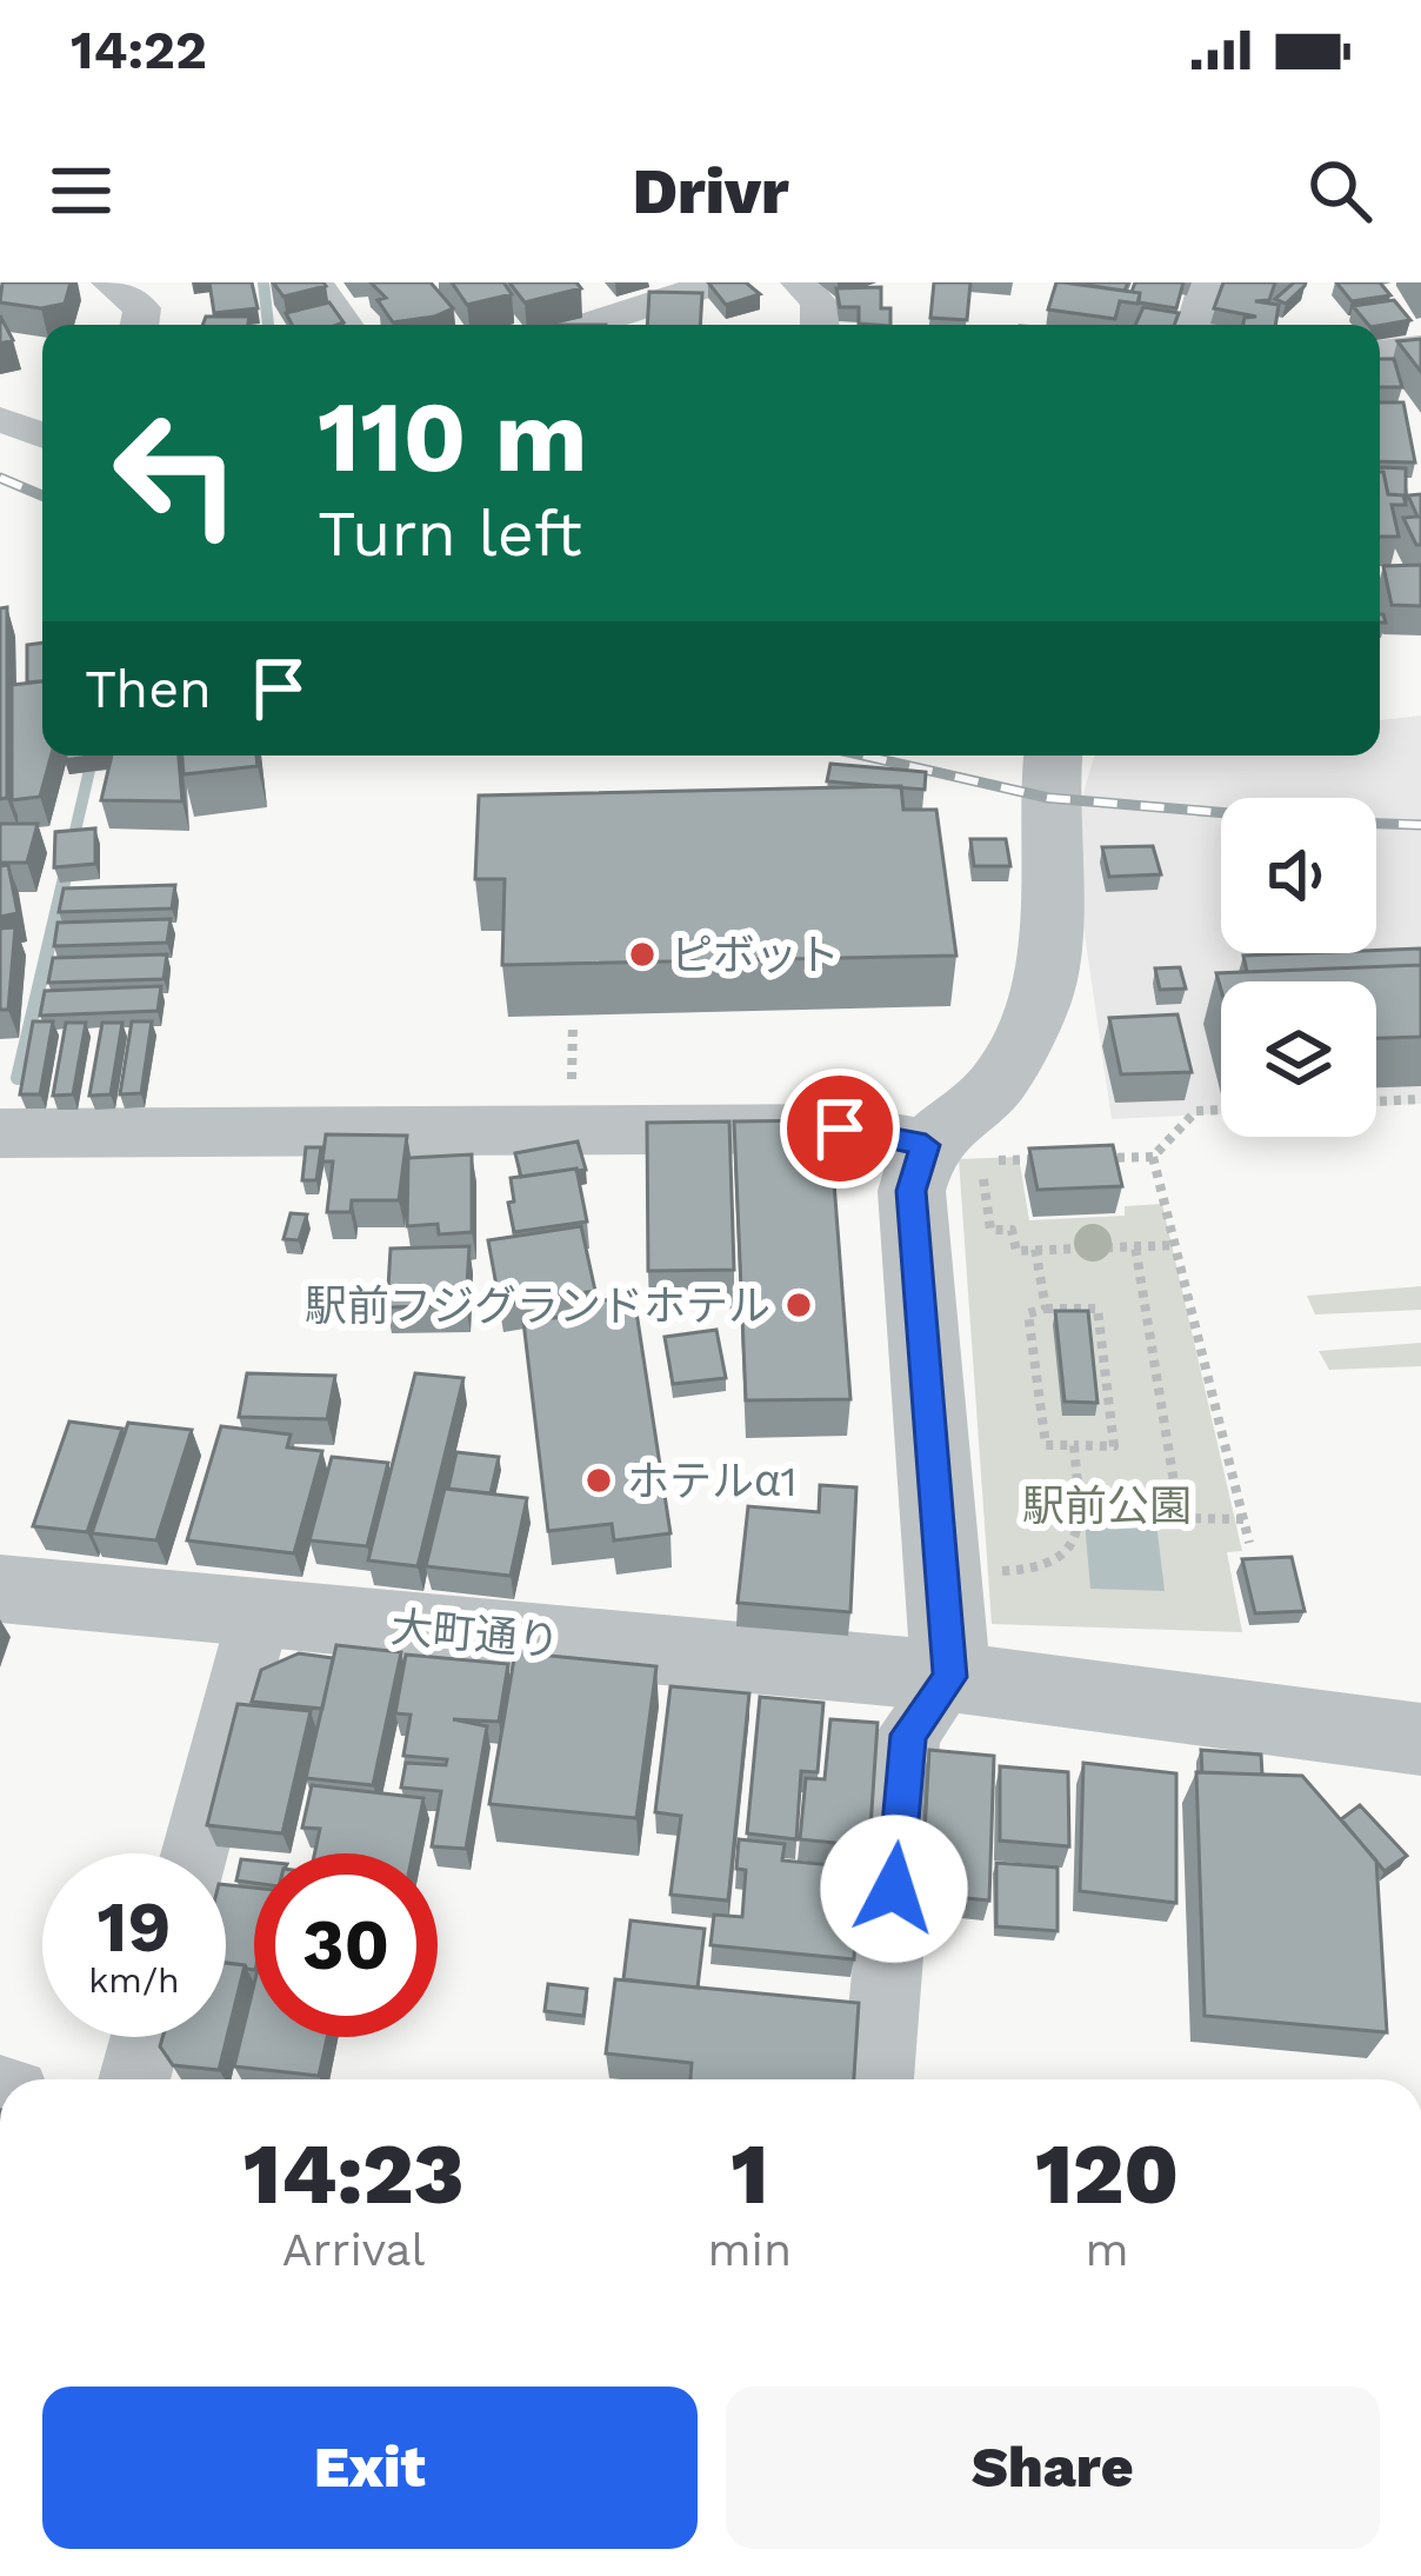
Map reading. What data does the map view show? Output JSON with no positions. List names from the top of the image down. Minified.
{"streets":{"street":["大町通り"]},"parks":["駅前公園"],"places":["ピボット","駅前フジグランドホテル","ホテルα1"],"page":{"status":"14:22","header":"Drivr","turn":["110 m","Turn left"],"then":"Then","speed":"19 km/h","limit":"30","eta":["14:23","Arrival","1","min","120","m"],"buttons":["Exit","Share"]}}
